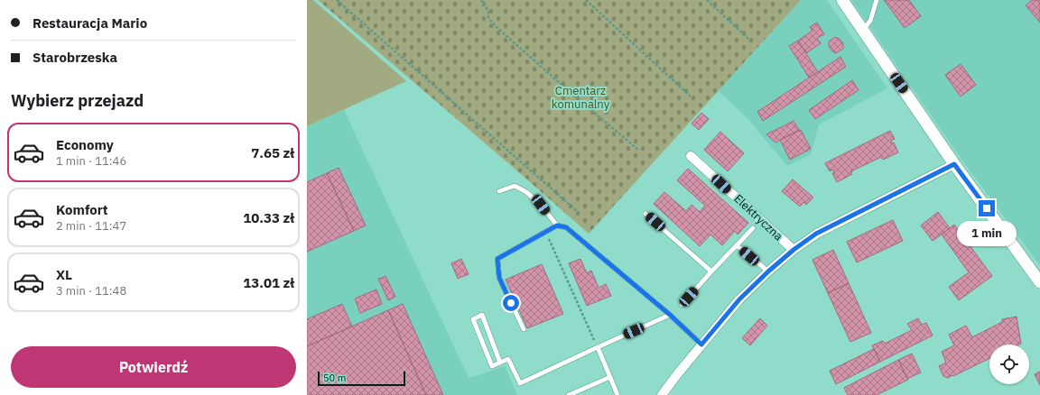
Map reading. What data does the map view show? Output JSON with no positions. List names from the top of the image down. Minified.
{"streets":{"street":["Elektryczna"]},"parks":["Cmentarz komunalny"],"scale_bar":"50 m","page":{"banner":["Restauracja Mario","Starobrzeska"],"heading":"Wybierz przejazd","list":[{"name":"Economy","note":"1 min · 11:46","value":"7.65 zł"},{"name":"Komfort","note":"2 min · 11:47","value":"10.33 zł"},{"name":"XL","note":"3 min · 11:48","value":"13.01 zł"}],"bubble":"1 min","buttons":"Potwierdź","scale":"50 m"}}
